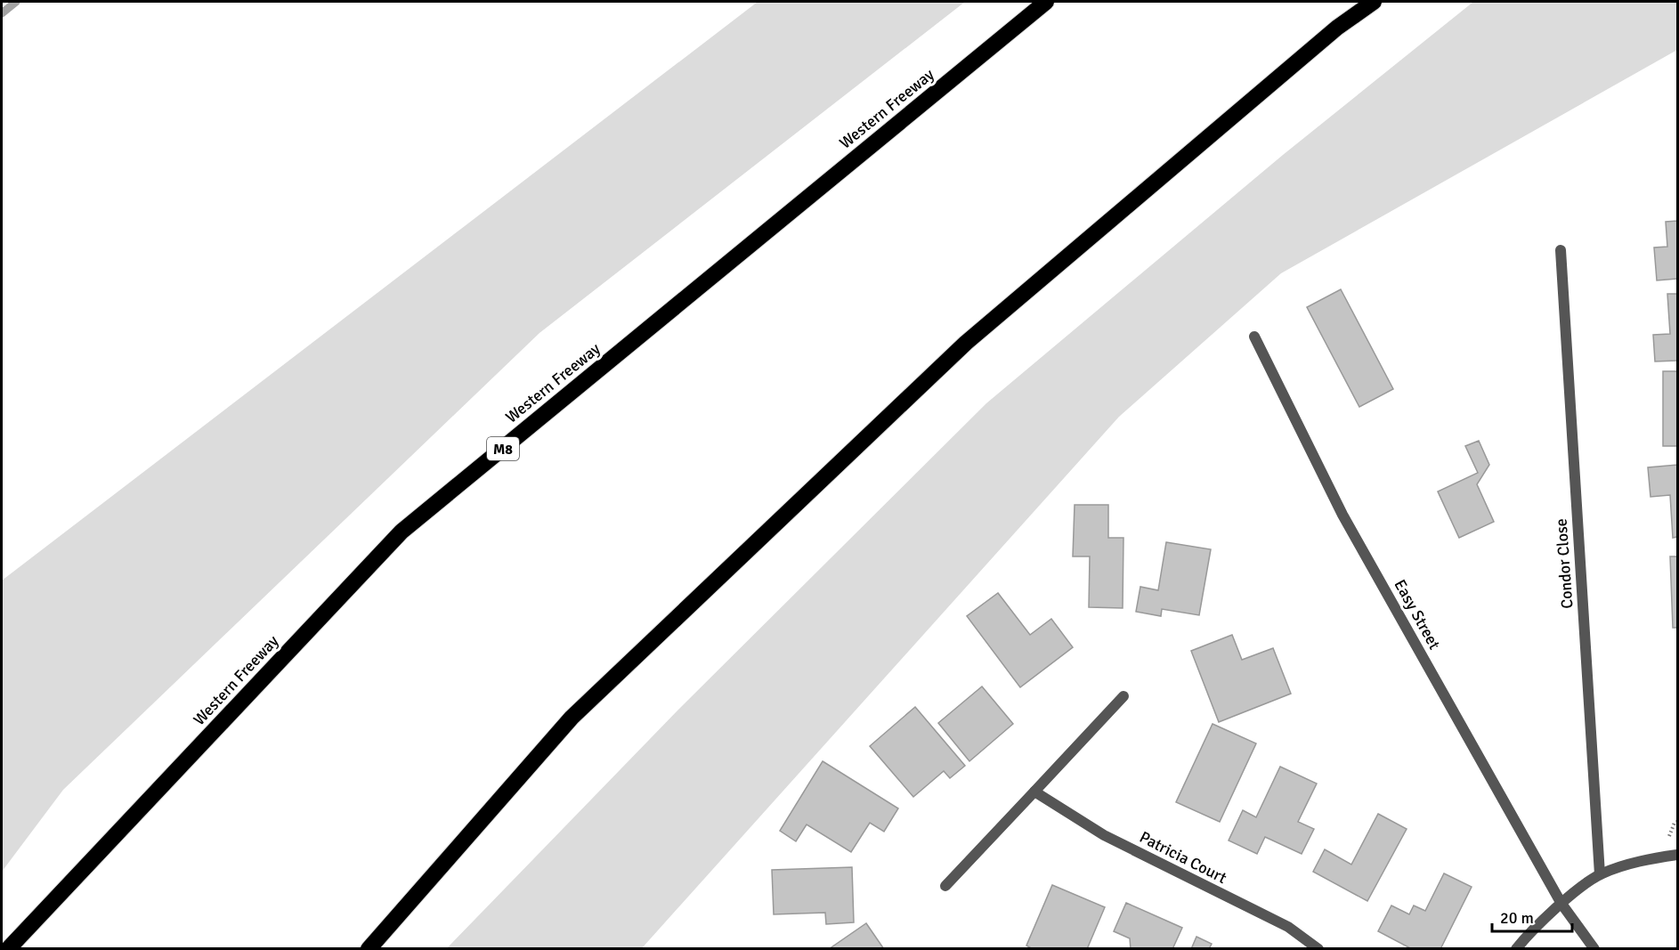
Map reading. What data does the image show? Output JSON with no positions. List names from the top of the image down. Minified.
{"streets":{"highway":["Western Freeway","M8"],"street":["Condor Close","Easy Street","Patricia Court"]},"scale_bar":"20 m"}
